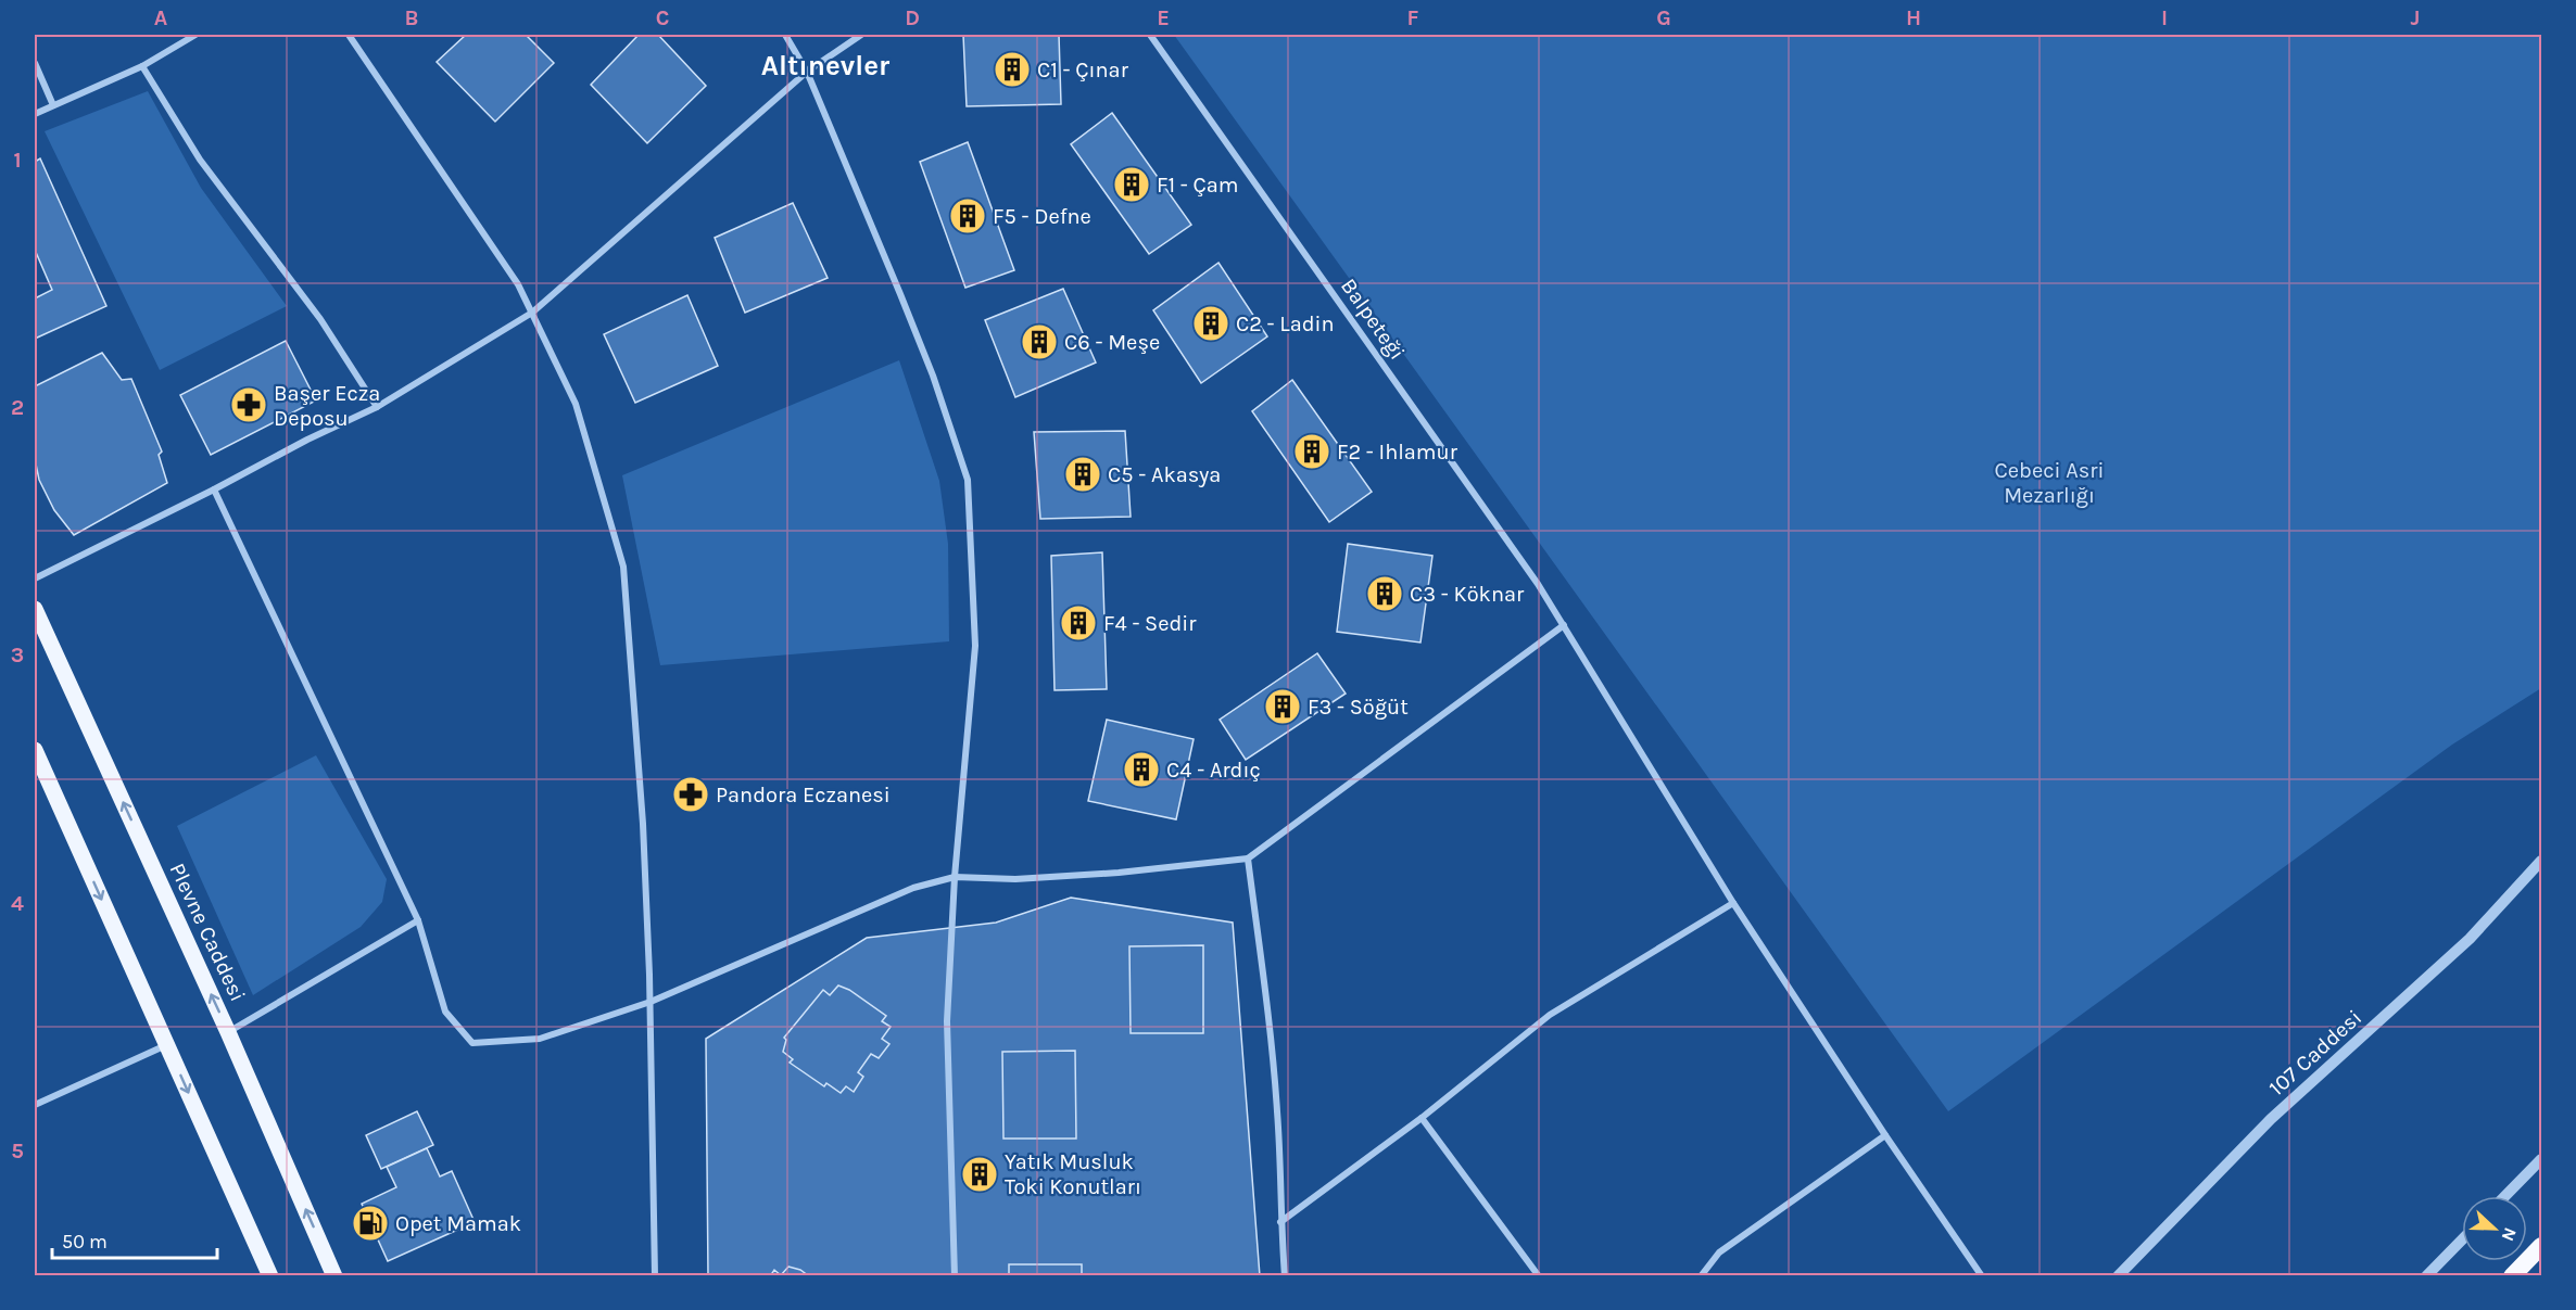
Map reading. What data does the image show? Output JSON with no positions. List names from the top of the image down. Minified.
{"streets":{"main road":["Plevne Caddesi"],"street":["Balpeteği","107 Caddesi"]},"districts":["Altınevler"],"parks":["Cebeci Asri Mezarlığı"],"places":{"building":["C1 - Çınar","F1 - Çam","F5 - Defne","C2 - Ladin","C6 - Meşe","F2 - Ihlamur","C5 - Akasya","C3 - Köknar","F4 - Sedir","F3 - Söğüt","C4 - Ardıç","Yatık Musluk Toki Konutları"],"pharmacy":["Başer Ecza Deposu","Pandora Eczanesi"],"fuel station":["Opet Mamak"]},"scale_bar":"50 m","north":"right","grid":{"columns":["A","B","C","D","E","F","G","H","I","J"],"rows":["1","2","3","4","5"]}}
